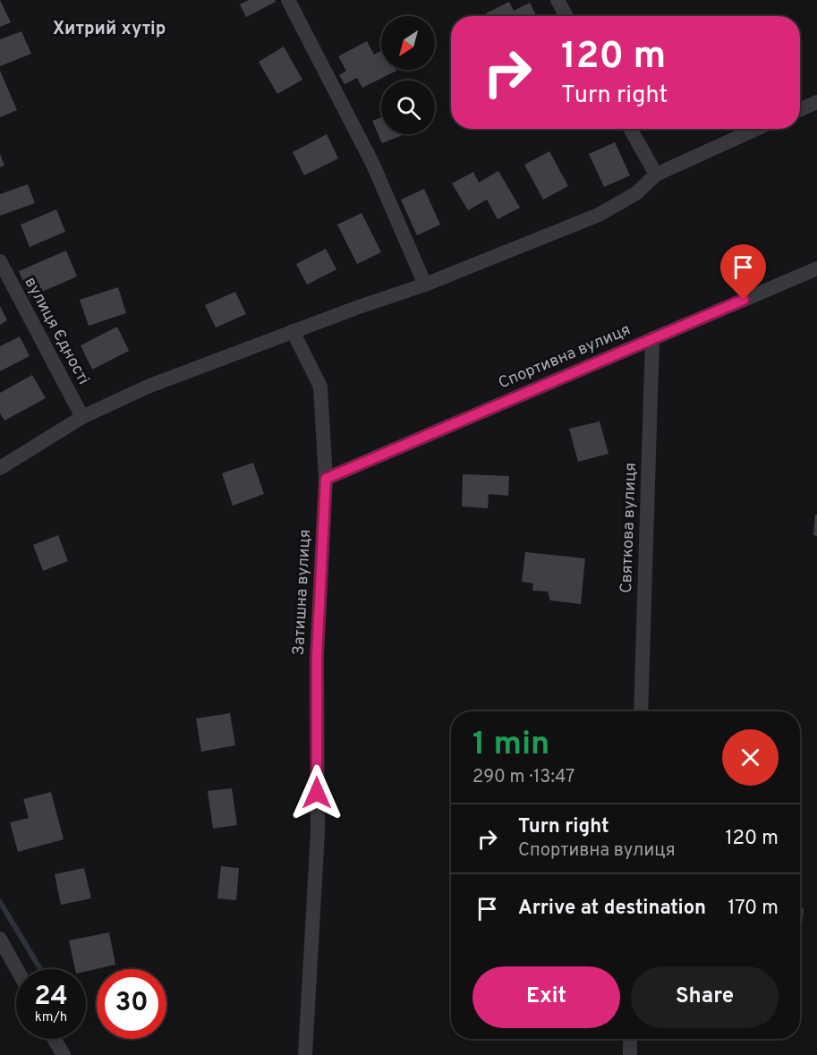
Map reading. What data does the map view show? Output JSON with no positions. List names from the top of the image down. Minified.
{"streets":{"street":["вулиця Єдності","Спортивна вулиця","Святкова вулиця","Затишна вулиця"]},"crossings":[["Спортивна вулиця","Святкова вулиця"],["Спортивна вулиця","Затишна вулиця"]],"districts":["Хитрий хутір"],"north":"bottom left","page":{"turn":["120 m","Turn right"],"heading":["1 min","290 m · 13:47"],"list":[{"name":"Turn right","note":"Спортивна вулиця","value":"120 m"},{"name":"Arrive at destination","value":"170 m"}],"buttons":["Exit","Share"],"speed":"24 km/h","limit":"30"}}
